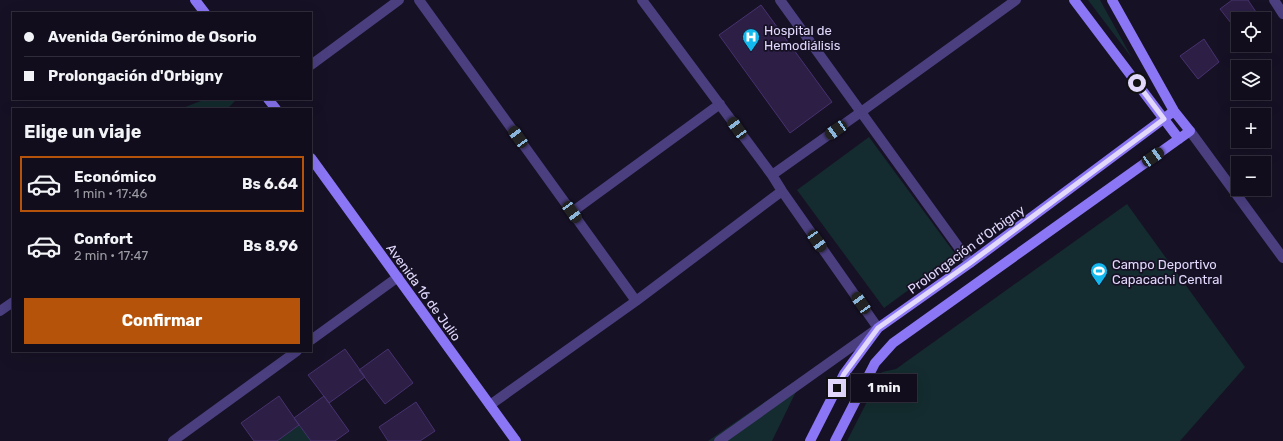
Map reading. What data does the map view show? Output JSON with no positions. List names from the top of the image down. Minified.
{"streets":{"street":["Prolongación d'Orbigny","Avenida 16 de Julio"]},"places":{"hospital":["Hospital de Hemodiálisis"],"sports":["Campo Deportivo Capacachi Central"]},"page":{"map_buttons":["+","−"],"banner":["Avenida Gerónimo de Osorio","Prolongación d'Orbigny"],"heading":"Elige un viaje","list":[{"name":"Económico","note":"1 min · 17:46","value":"Bs 6.64"},{"name":"Confort","note":"2 min · 17:47","value":"Bs 8.96"}],"buttons":"Confirmar","bubble":"1 min"}}
